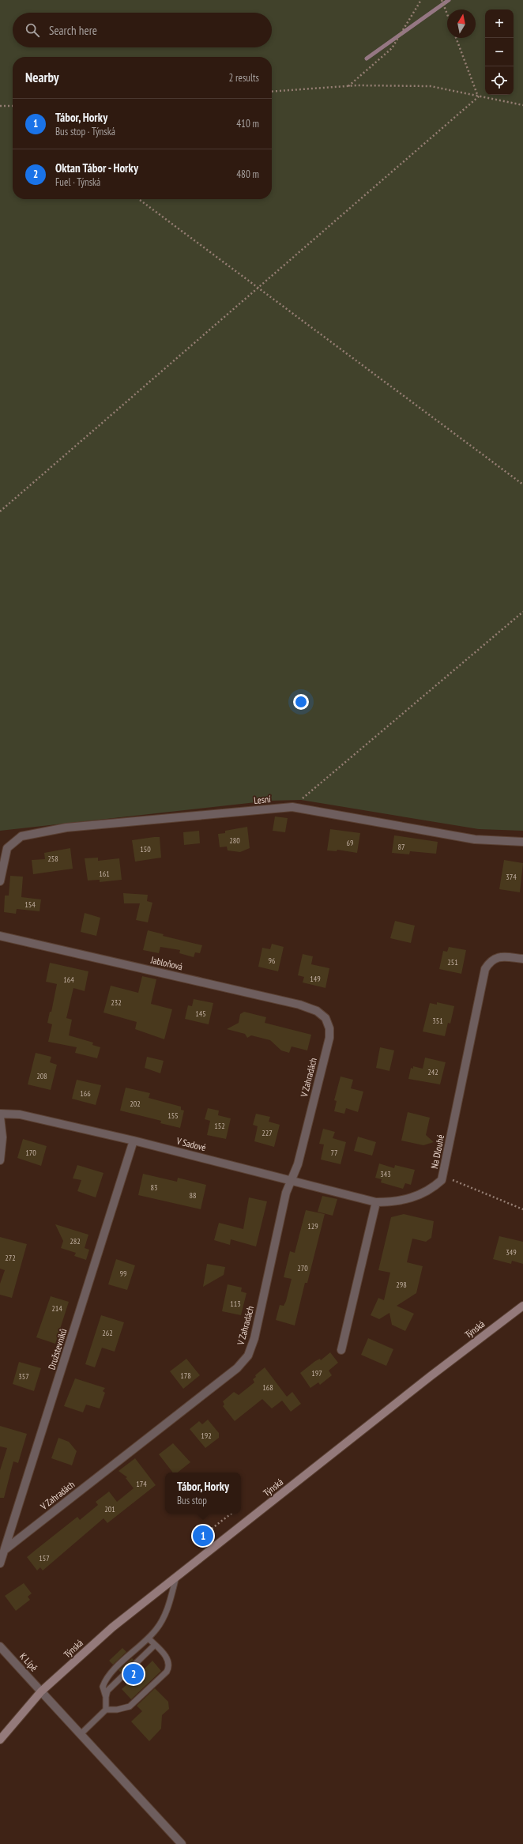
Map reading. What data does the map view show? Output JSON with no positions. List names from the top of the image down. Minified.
{"streets":{"main road":["Týnská"],"street":["Lesní","Jabloňová","V Zahradách","V Sadové","Na Dlouhé","Družstevníků","K Lípě"]},"crossings":[["Jabloňová","V Zahradách"],["V Zahradách","V Sadové"],["V Zahradách","Družstevníků"],["V Sadové","Na Dlouhé"],["V Sadové","Družstevníků"],["Týnská","K Lípě"]],"house_numbers":["280","69","87","150","258","161","374","154","96","251","149","164","232","145","351","242","208","166","202","155","152","227","170","77","343","83","88","129","282","349","272","270","99","298","113","214","262","197","178","357","168","192","174","201","157"],"north":"top","page":{"map_buttons":["+","−"],"search":"Search here","heading":["Nearby","2 results"],"list":[{"mark":"1","name":"Tábor, Horky","note":"Bus stop · Týnská","value":"410 m"},{"mark":"2","name":"Oktan Tábor - Horky","note":"Fuel · Týnská","value":"480 m"}],"popup":["Tábor, Horky","Bus stop"],"pins":["1","2"]}}
